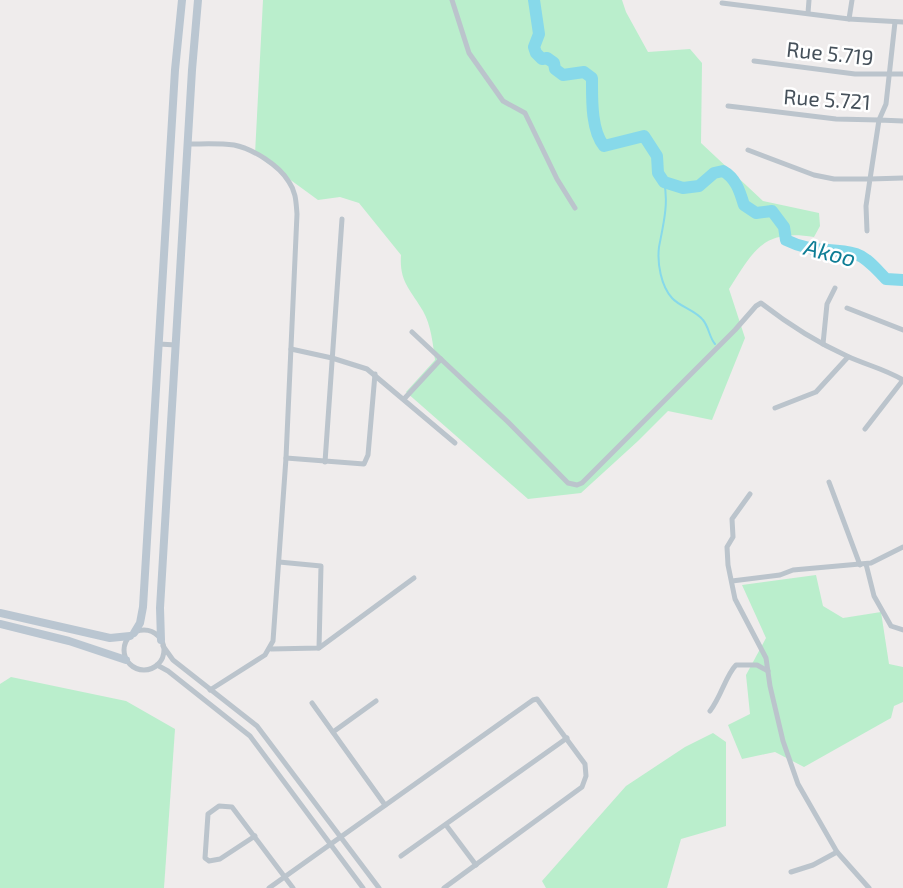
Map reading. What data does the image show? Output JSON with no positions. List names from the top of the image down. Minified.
{"streets":{"street":["Rue 5.719","Rue 5.721"]},"crossings":[["Rue 5.719","Rue 5.721"]],"water":["Akoo"]}
